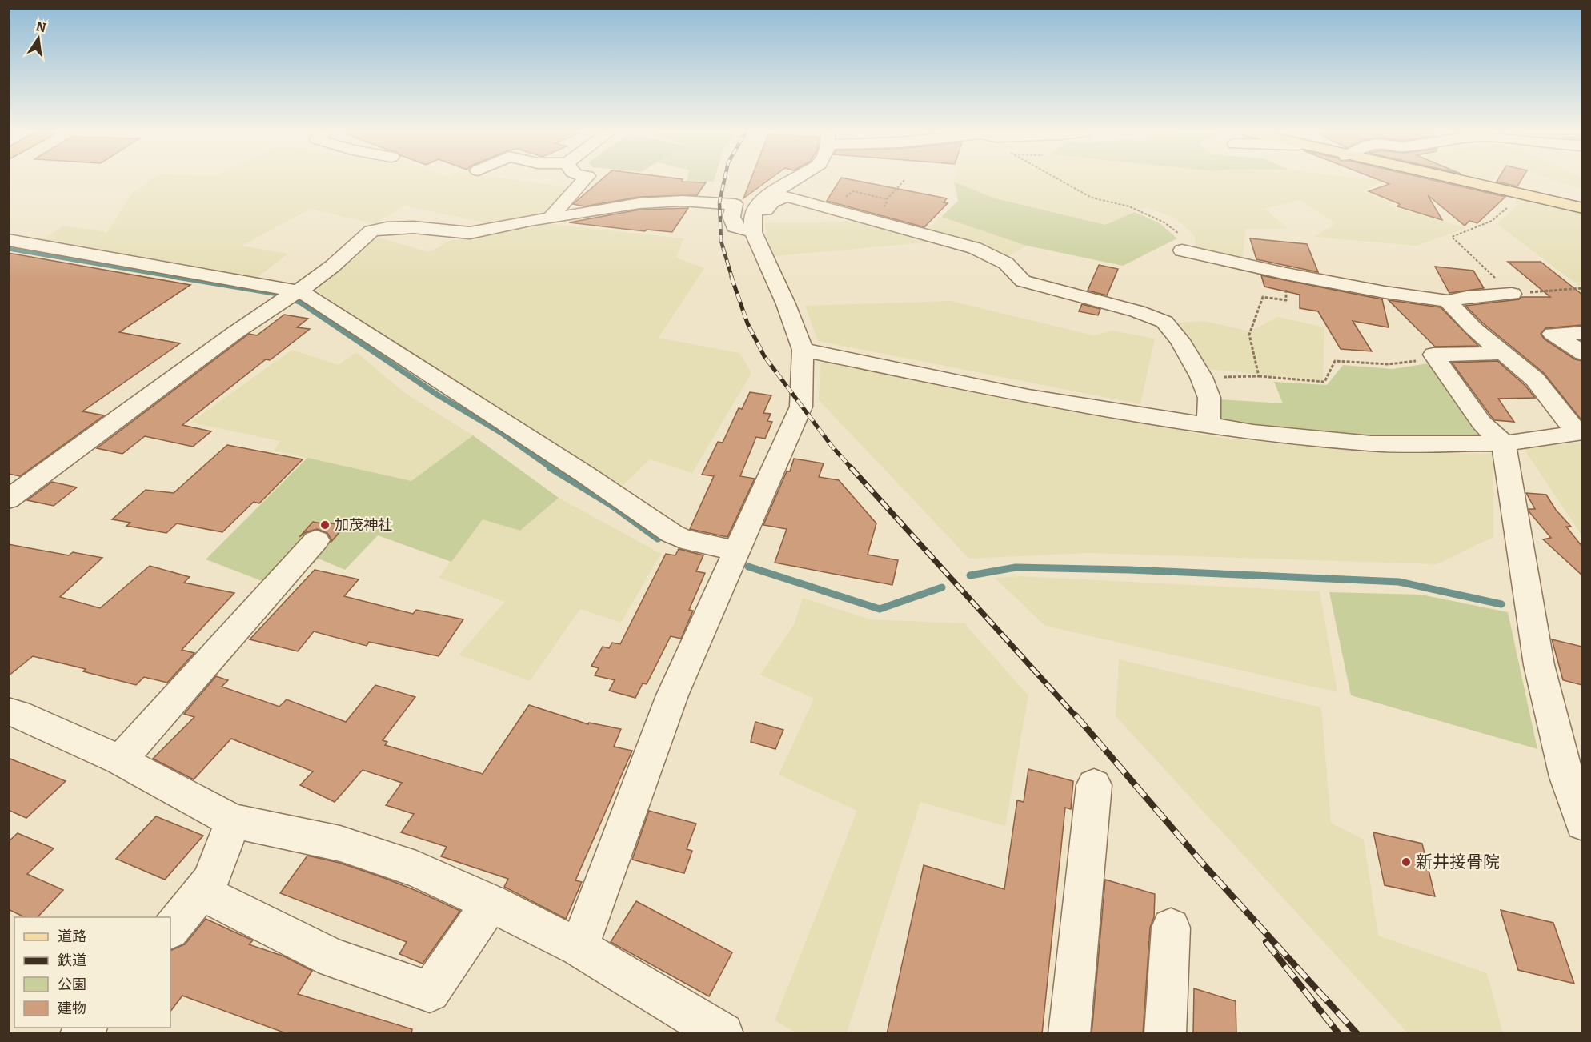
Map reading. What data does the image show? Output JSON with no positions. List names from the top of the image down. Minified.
{"places":["加茂神社","新井接骨院"],"legend":["道路","鉄道","公園","建物"],"north":"top"}
